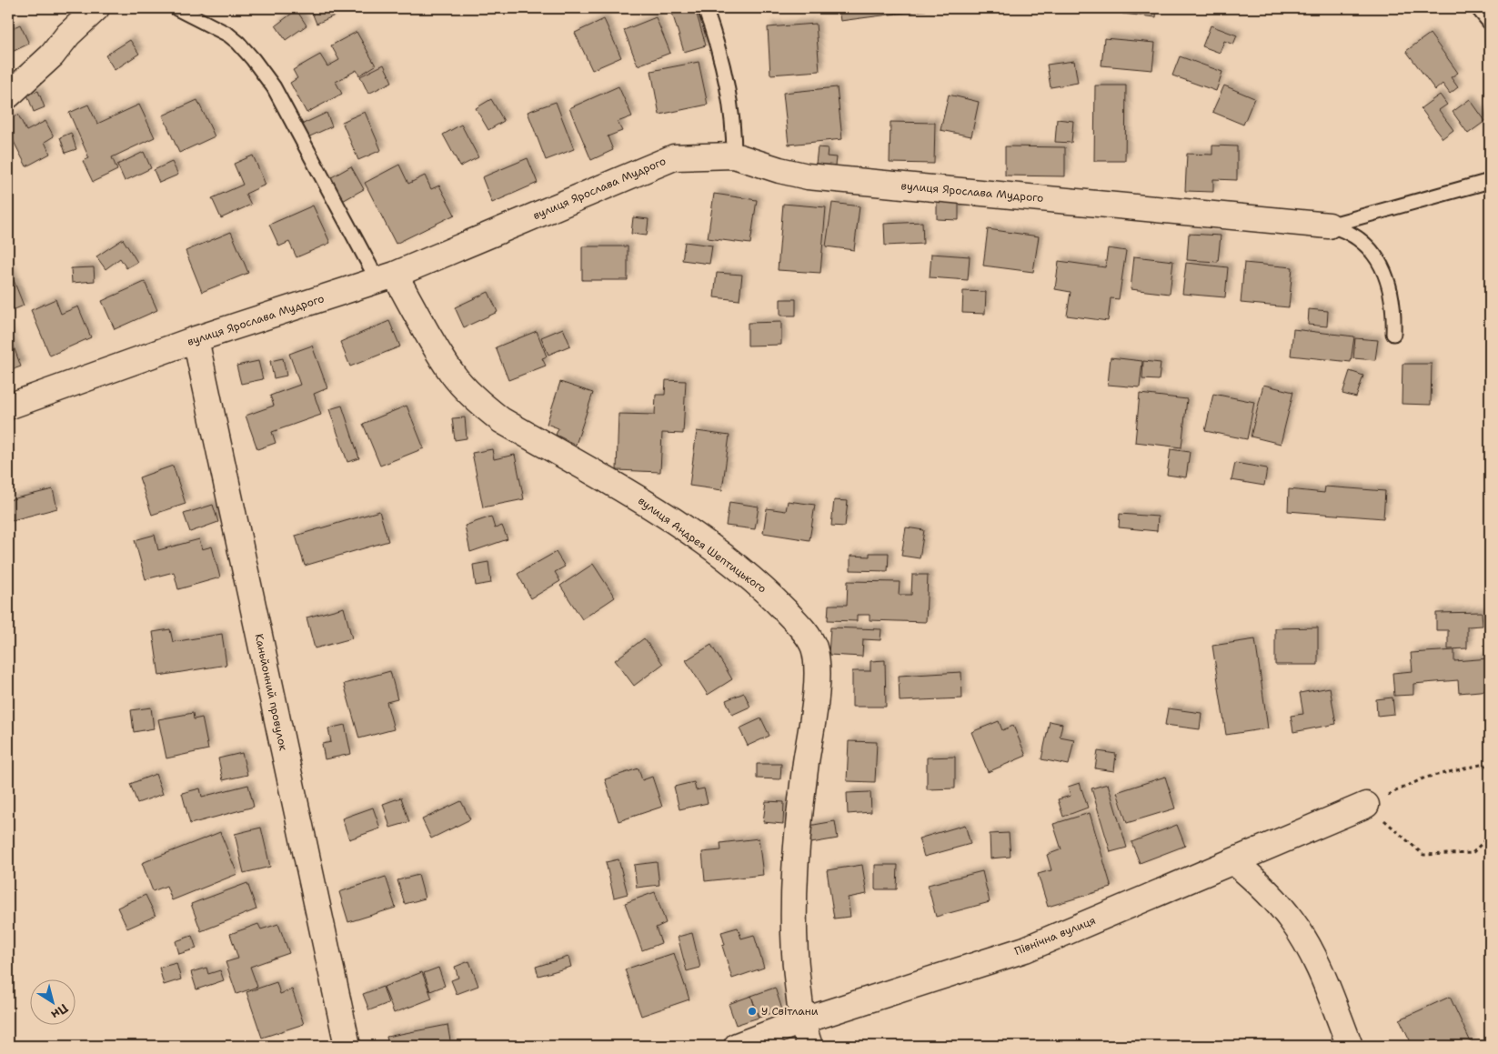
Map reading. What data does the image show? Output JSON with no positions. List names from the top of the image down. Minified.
{"streets":{"street":["вулиця Ярослава Мудрого","вулиця Андрея Шептицького","Каньйонний провулок","Північна вулиця"]},"crossings":[["вулиця Ярослава Мудрого","вулиця Андрея Шептицького"],["вулиця Ярослава Мудрого","Каньйонний провулок"],["вулиця Андрея Шептицького","Північна вулиця"]],"places":["У Світлани"],"north":"bottom right"}
